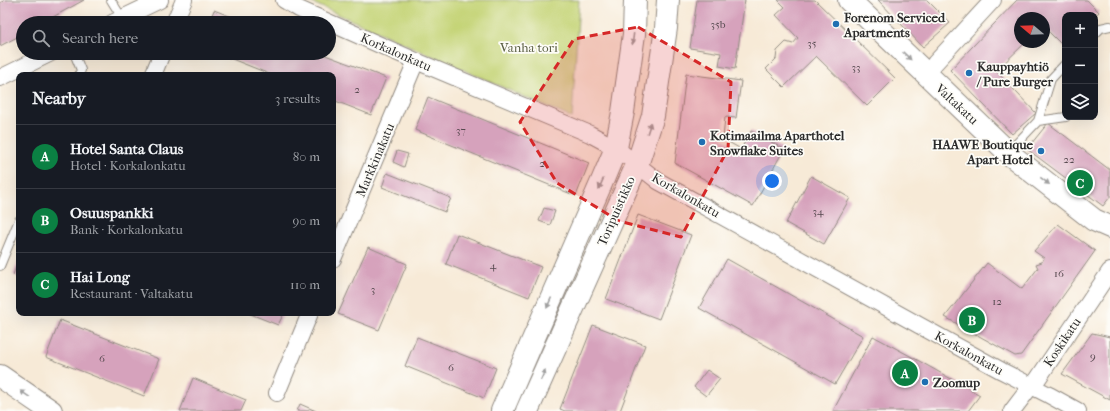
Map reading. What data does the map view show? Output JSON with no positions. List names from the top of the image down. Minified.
{"streets":{"main road":["Valtakatu","Toripuistikko"],"street":["Korkalonkatu","Markkinakatu","Koskikatu"]},"crossings":[["Korkalonkatu","Markkinakatu"],["Korkalonkatu","Toripuistikko"],["Korkalonkatu","Koskikatu"]],"one_way":["Valtakatu"],"parks":["Vanha tori"],"places":["Forenom Serviced Apartments","Kauppayhtiö / Pure Burger","Kotimaailma Aparthotel Snowflake Suites","HAAWE Boutique Apart Hotel","Zoomup"],"house_numbers":["35b","35","33","2","37","22","2","34","4","16","3","12","9","6","6"],"north":"left","page":{"map_buttons":["+","−"],"search":"Search here","heading":["Nearby","3 results"],"list":[{"mark":"A","name":"Hotel Santa Claus","note":"Hotel · Korkalonkatu","value":"80 m"},{"mark":"B","name":"Osuuspankki","note":"Bank · Korkalonkatu","value":"90 m"},{"mark":"C","name":"Hai Long","note":"Restaurant · Valtakatu","value":"110 m"}],"pins":["C","B","A"]}}
